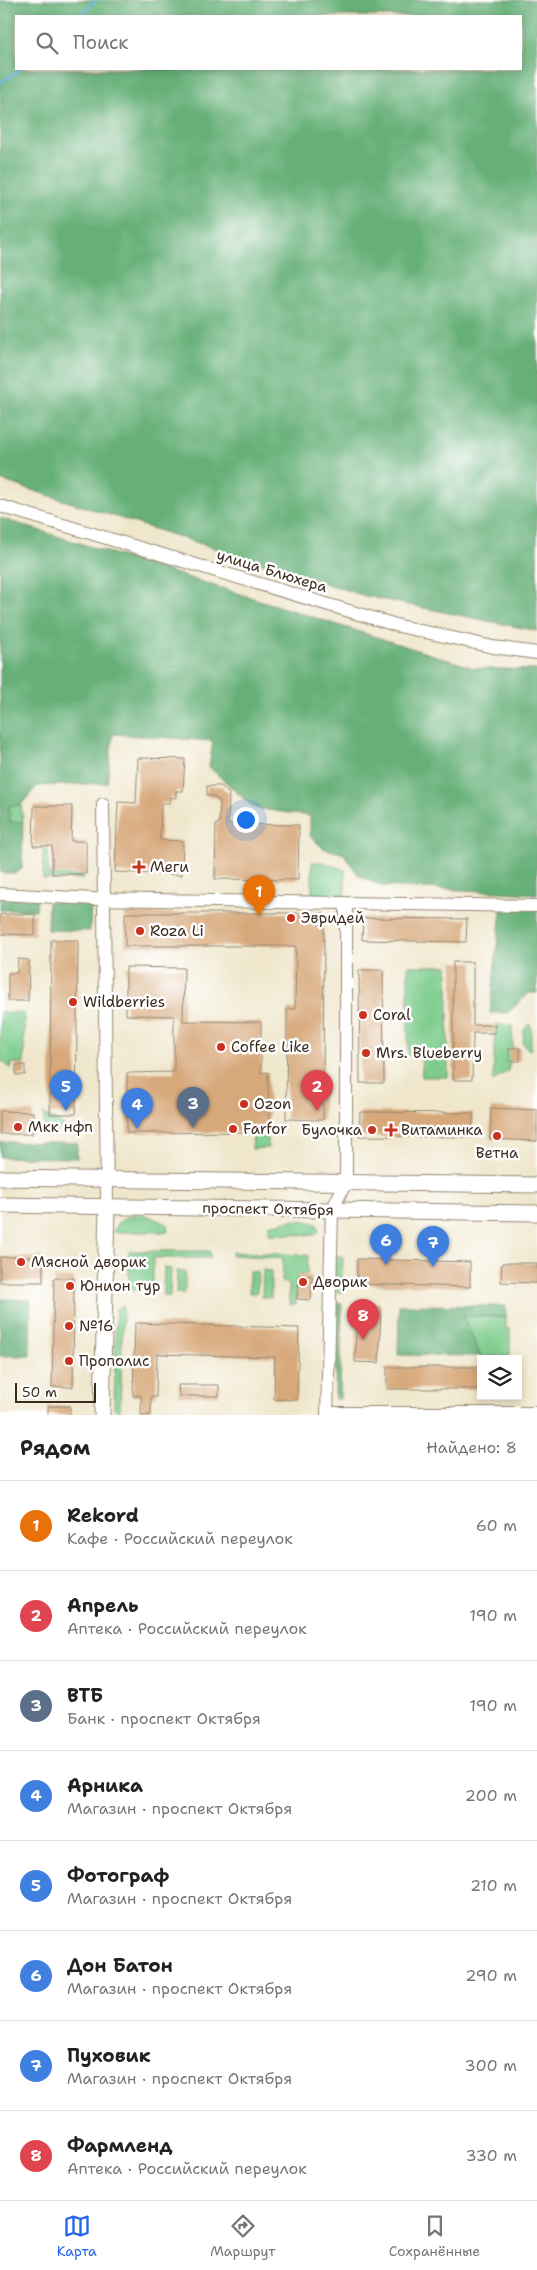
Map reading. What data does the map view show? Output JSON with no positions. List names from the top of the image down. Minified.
{"streets":{"main road":["проспект Октября"],"street":["улица Блюхера"]},"places":{"health":["Меги","Витаминка"],"other":["Эвридей","Roza Li","Wildberries","Coral","Coffee Like","Mrs. Blueberry","Ozon","Мкк нфп","Farfor","Булочка","Ветна","Мясной дворик","Дворик","Юнион тур","№16","Прополис"]},"scale_bar":"50 m","page":{"search":"Поиск","pins":["1","2","5","3","4","6","7","8"],"scale":"50 m","heading":["Рядом","Найдено: 8"],"list":[{"mark":"1","name":"Rekord","note":"Кафе · Российский переулок","value":"60 m"},{"mark":"2","name":"Апрель","note":"Аптека · Российский переулок","value":"190 m"},{"mark":"3","name":"ВТБ","note":"Банк · проспект Октября","value":"190 m"},{"mark":"4","name":"Арника","note":"Магазин · проспект Октября","value":"200 m"},{"mark":"5","name":"Фотограф","note":"Магазин · проспект Октября","value":"210 m"},{"mark":"6","name":"Дон Батон","note":"Магазин · проспект Октября","value":"290 m"},{"mark":"7","name":"Пуховик","note":"Магазин · проспект Октября","value":"300 m"},{"mark":"8","name":"Фармленд","note":"Аптека · Российский переулок","value":"330 m"}],"nav":["Карта","Маршрут","Сохранённые"]}}
